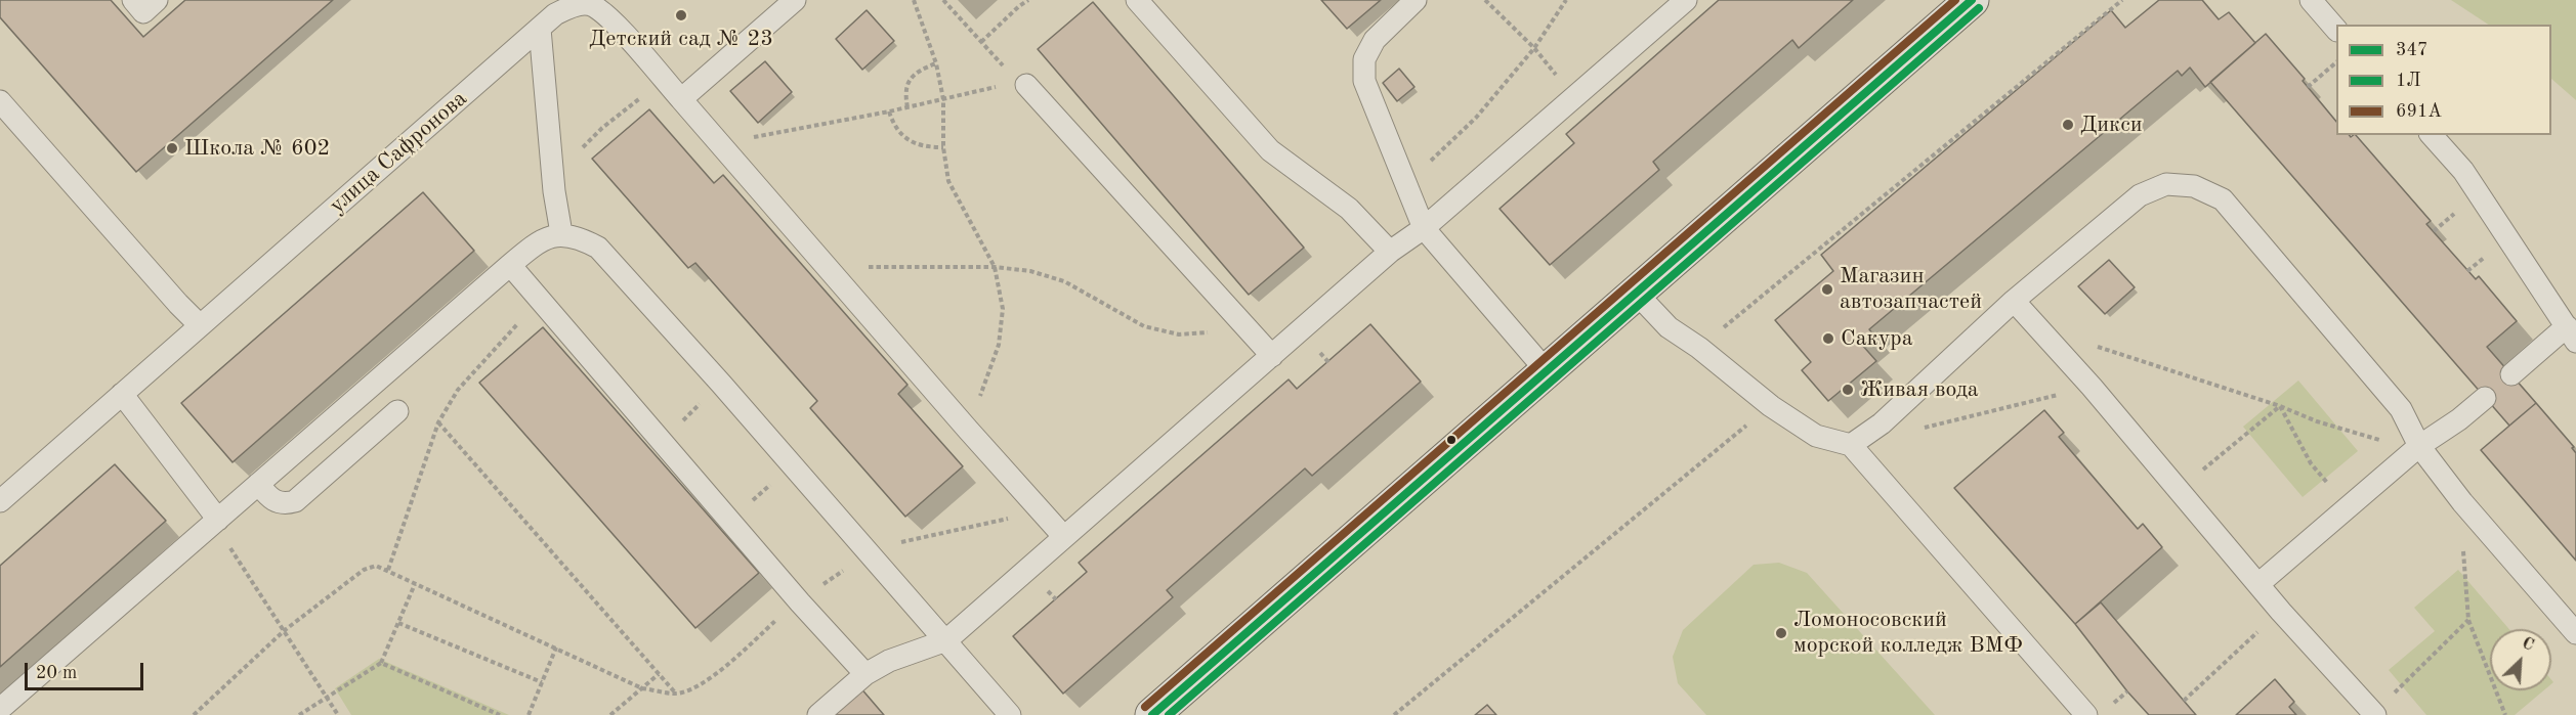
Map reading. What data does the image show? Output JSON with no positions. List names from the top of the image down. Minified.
{"streets":{"lane":["улица Сафронова"]},"places":["Детский сад № 23","Дикси","Школа № 602","Магазин автозапчастей","Сакура","Живая вода","Ломоносовский морской колледж ВМФ"],"lines":["transit line 347","transit line 691А","transit line 1Л"],"legend":["347","1Л","691А"],"scale_bar":"20 m","north":"top right"}
